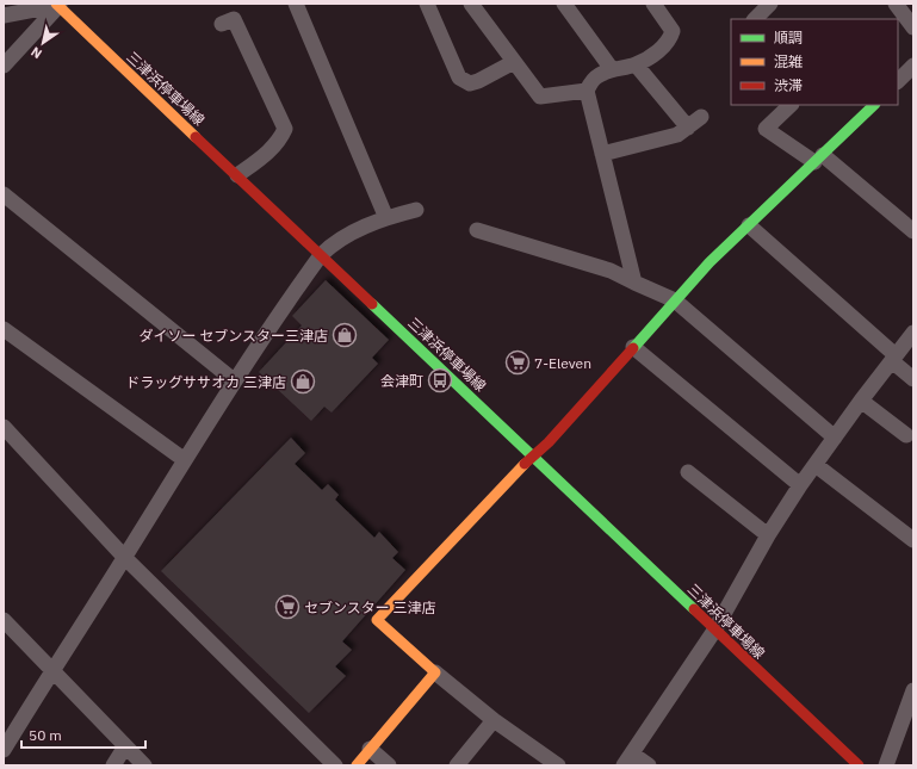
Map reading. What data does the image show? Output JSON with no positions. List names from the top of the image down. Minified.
{"streets":{"main road":["三津浜停車場線"]},"places":{"shop":["ダイソー セブンスター三津店","ドラッグササオカ 三津店"],"supermarket":["7-Eleven","セブンスター 三津店"],"bus stop":["会津町"]},"legend":["順調","混雑","渋滞"],"scale_bar":"50 m","north":"bottom left"}
